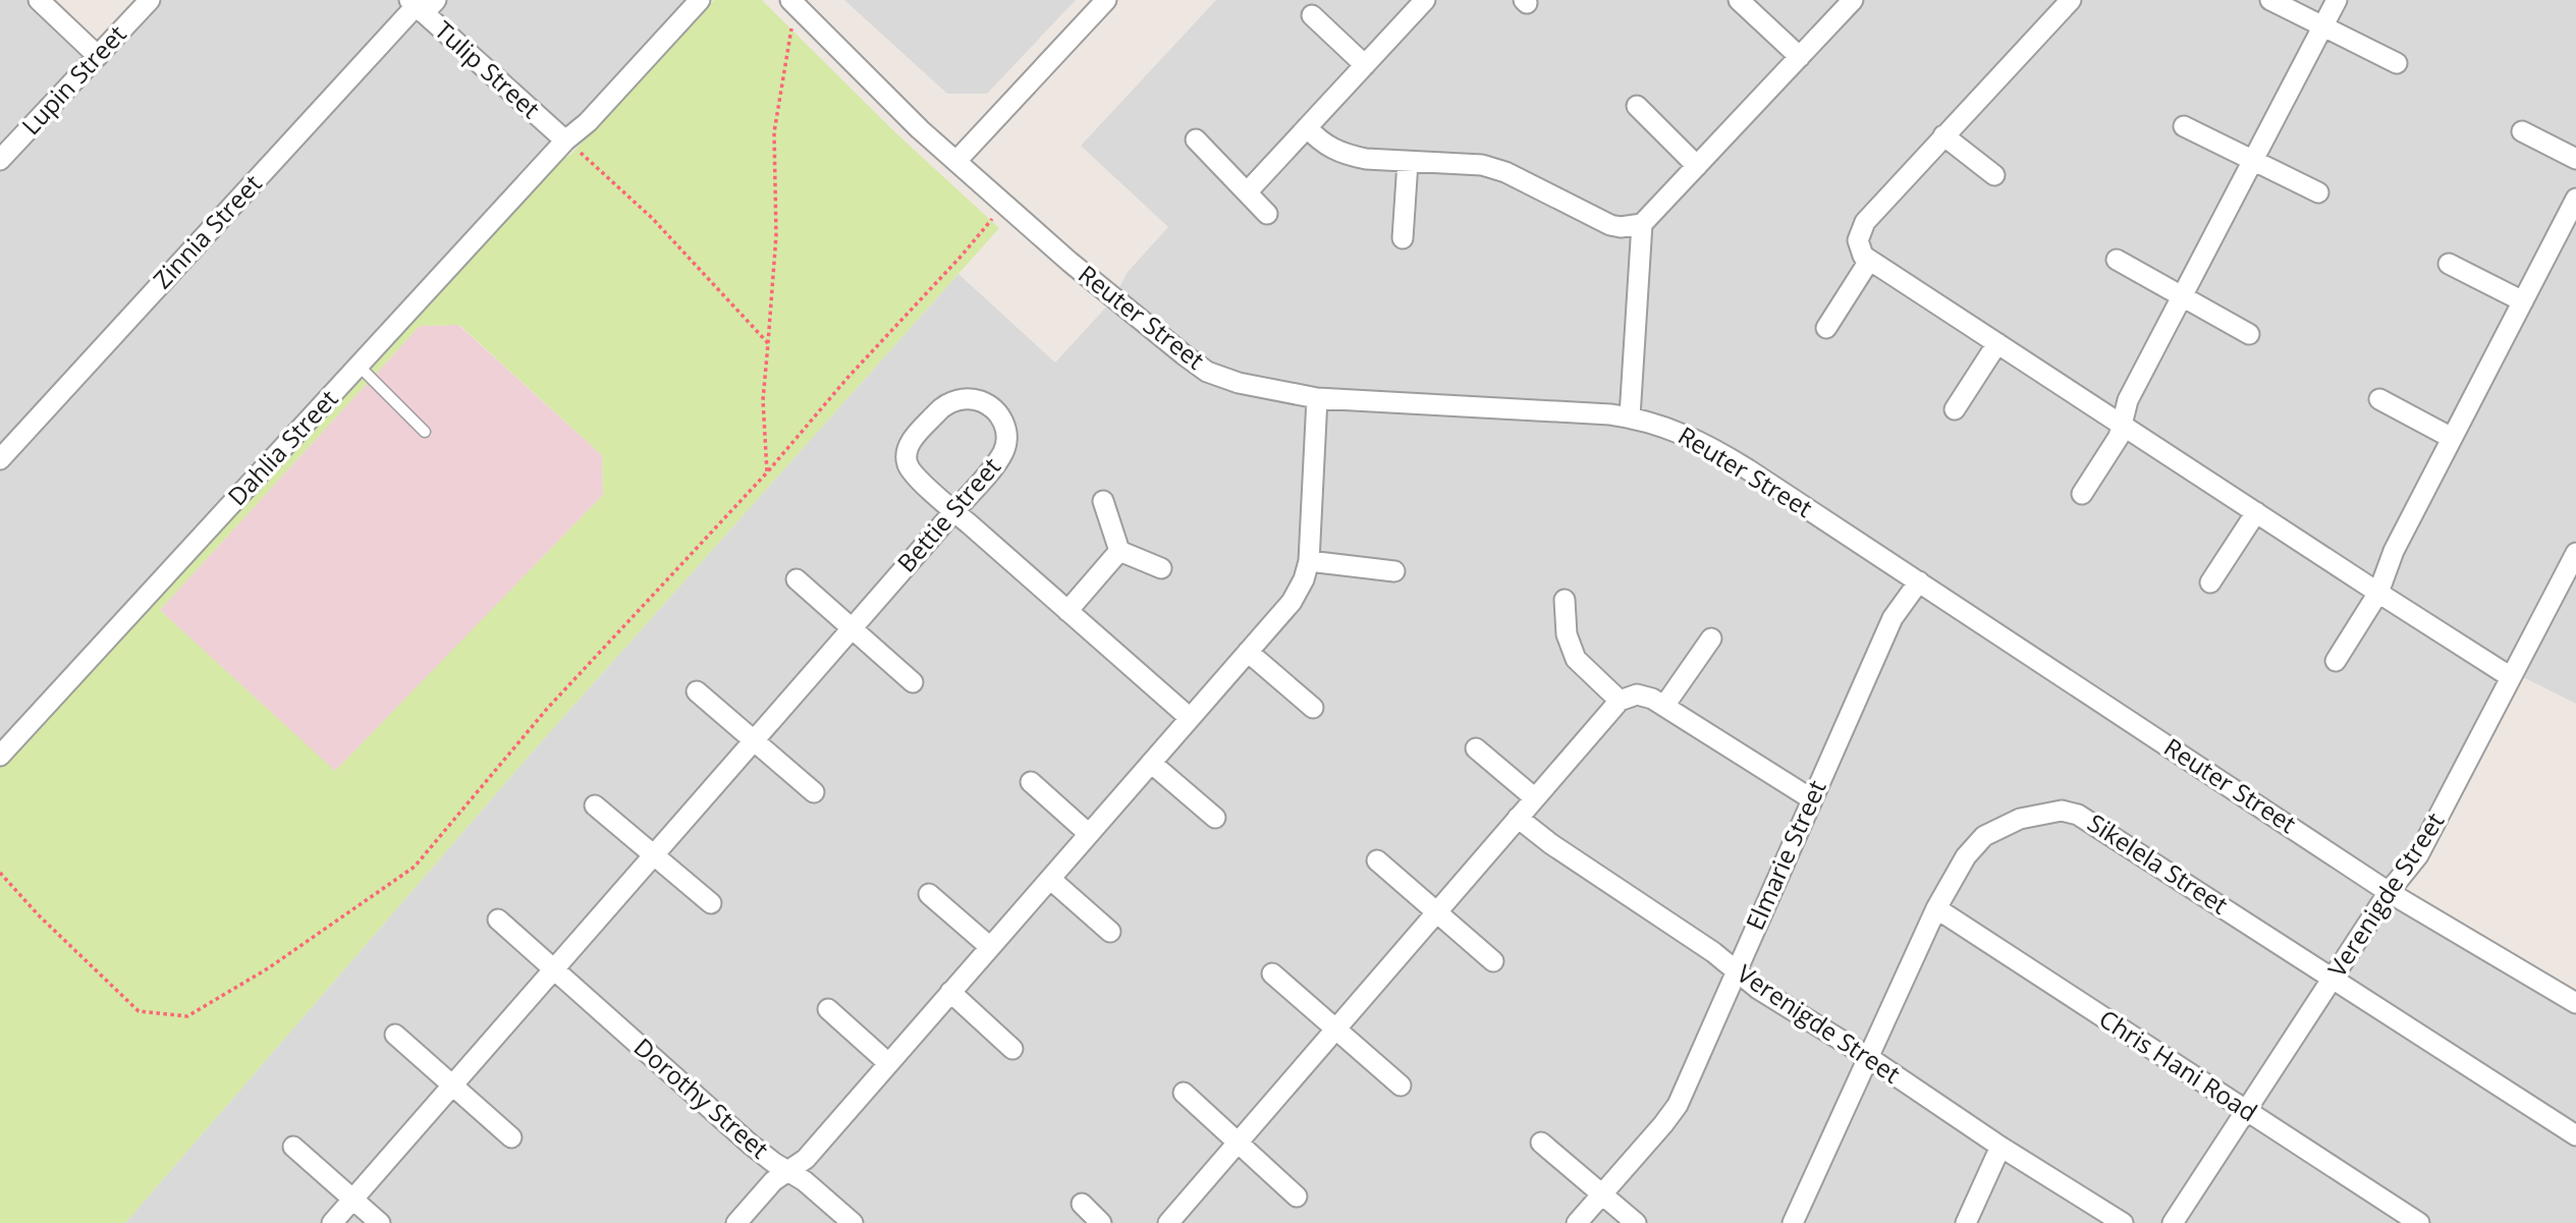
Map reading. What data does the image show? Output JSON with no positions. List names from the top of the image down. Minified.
{"streets":{"street":["Tulip Street","Lupin Street","Zinnia Street","Reuter Street","Dahlia Street","Bettie Street","Elmarie Street","Sikelela Street","Verenigde Street","Chris Hani Road","Dorothy Street"]},"crossings":[["Tulip Street","Zinnia Street"],["Tulip Street","Dahlia Street"],["Reuter Street","Elmarie Street"],["Reuter Street","Verenigde Street"],["Bettie Street","Dorothy Street"],["Elmarie Street","Verenigde Street"],["Sikelela Street","Verenigde Street"],["Sikelela Street","Chris Hani Road"],["Verenigde Street","Chris Hani Road"]]}
